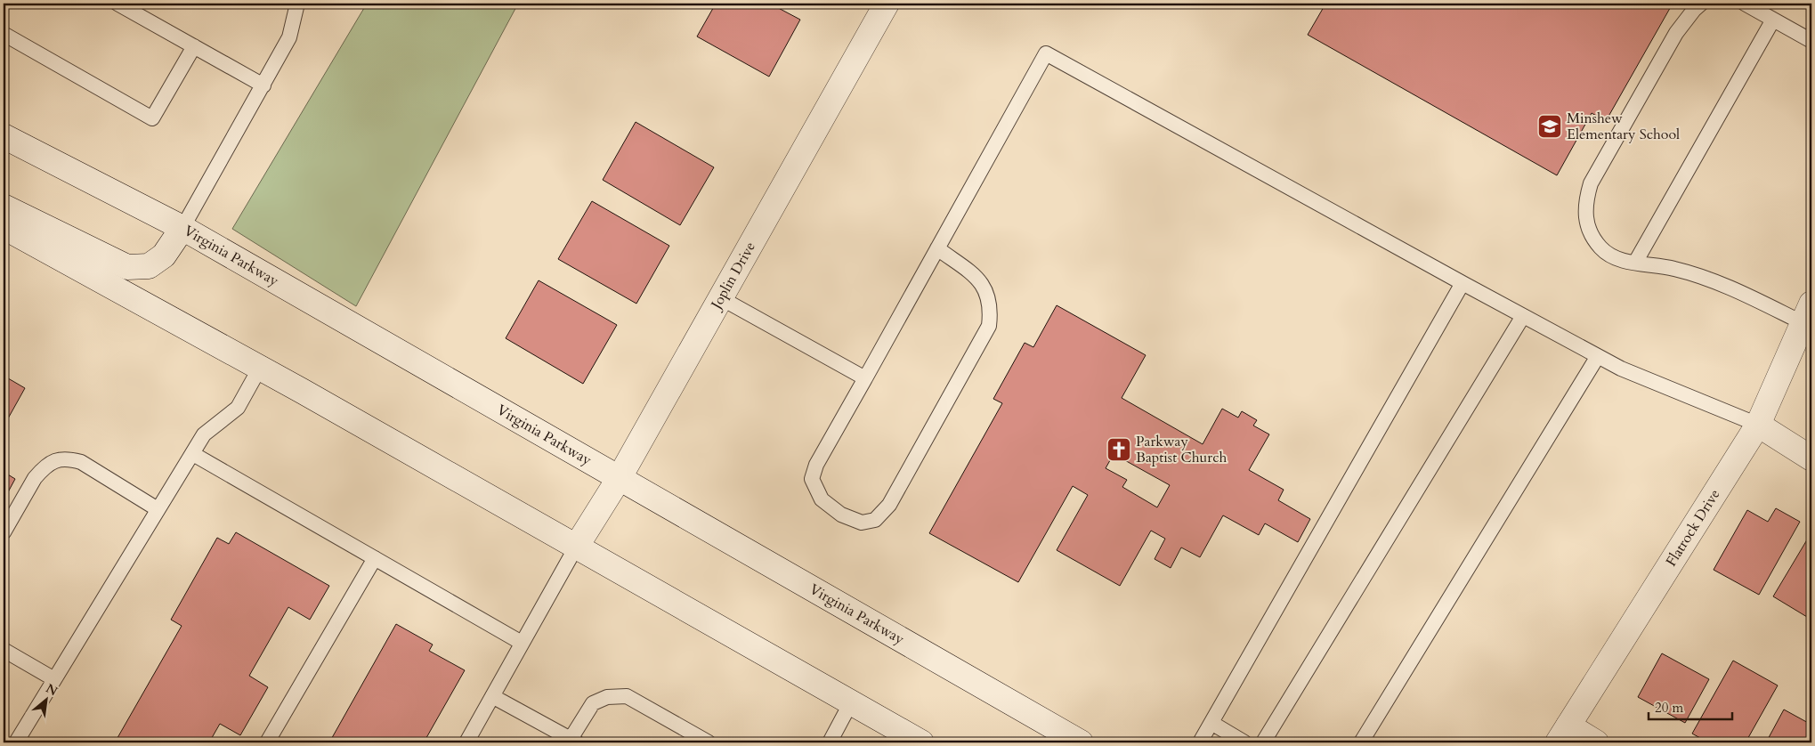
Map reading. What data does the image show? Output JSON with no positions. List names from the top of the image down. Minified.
{"streets":{"main road":["Virginia Parkway","Joplin Drive","Flatrock Drive"]},"crossings":[["Virginia Parkway","Joplin Drive"]],"places":{"school or university":["Minshew Elementary School"],"church":["Parkway Baptist Church"]},"scale_bar":"20 m","north":"top right"}
